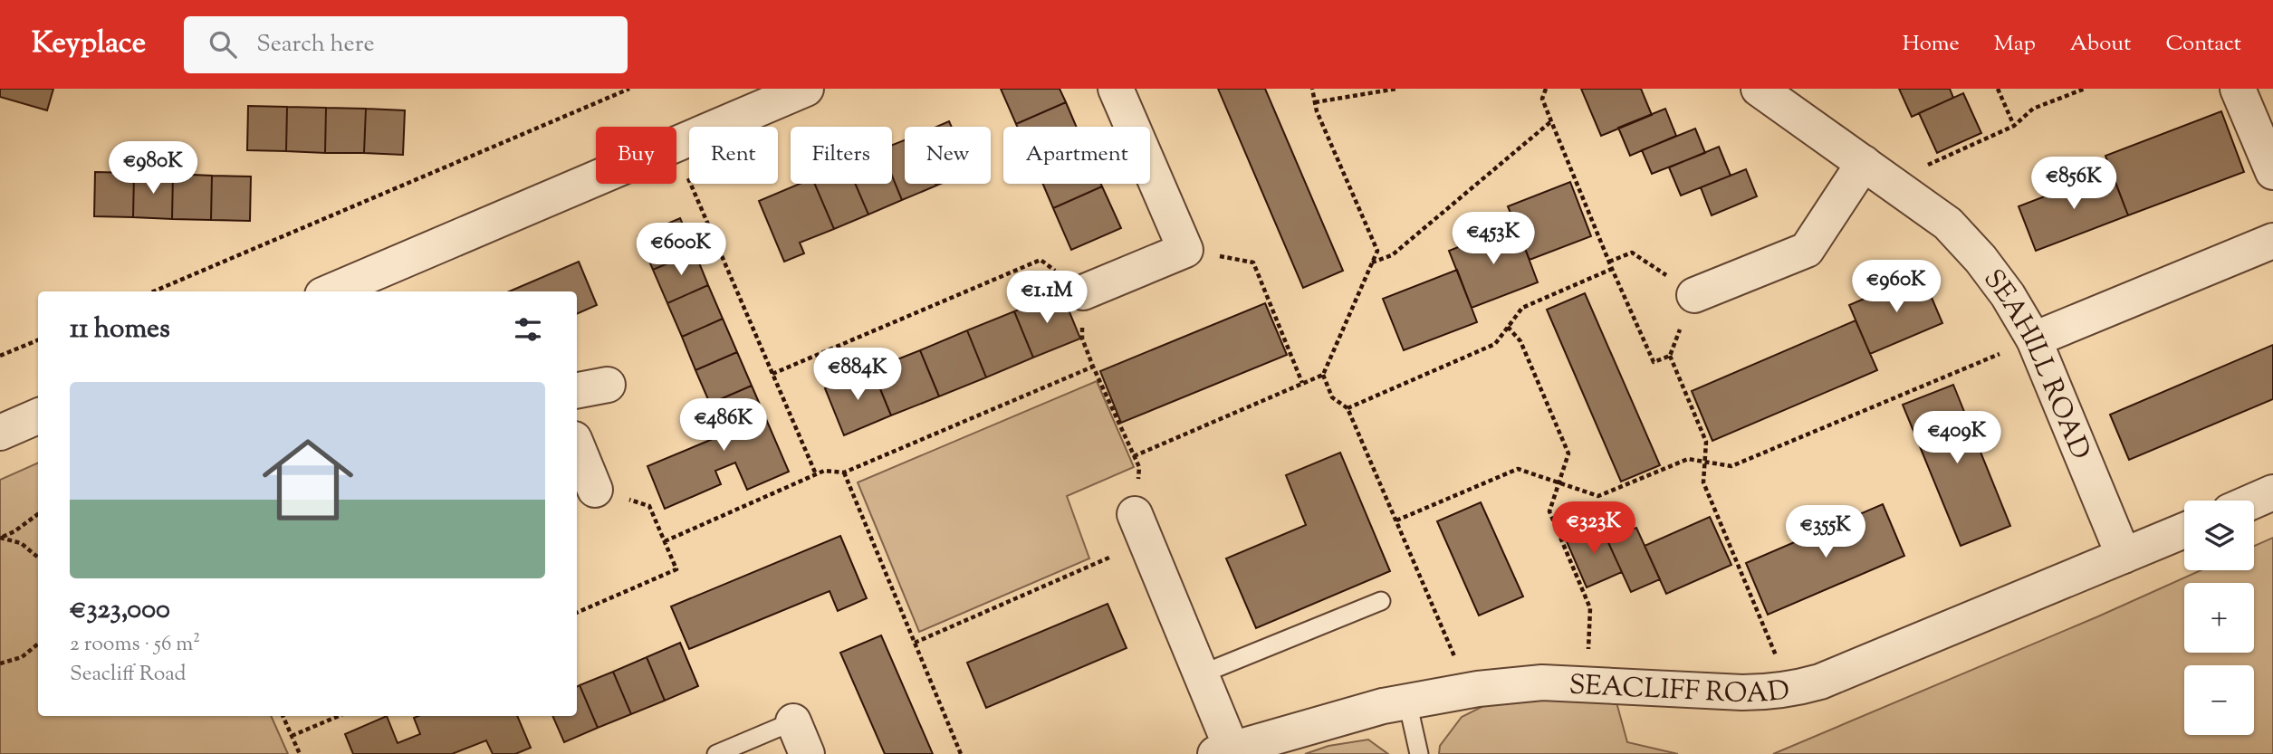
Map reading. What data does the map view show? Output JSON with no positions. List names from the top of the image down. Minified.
{"streets":{"street":["SEAHILL ROAD","SEACLIFF ROAD"]},"crossings":[["SEAHILL ROAD","SEACLIFF ROAD"]],"page":{"header":"Keyplace","search":"Search here","nav":["Home","Map","About","Contact"],"chip":["Buy","Rent","Filters","New","Apartment"],"price":["€980K","€856K","€453K","€600K","€960K","€1.1M","€884K","€486K","€409K","€323K","€355K"],"heading":"11 homes","list":[{"name":"€323,000","note":"2 rooms · 56 m² · Seacliff Road"}],"map_buttons":["+","−"]}}
